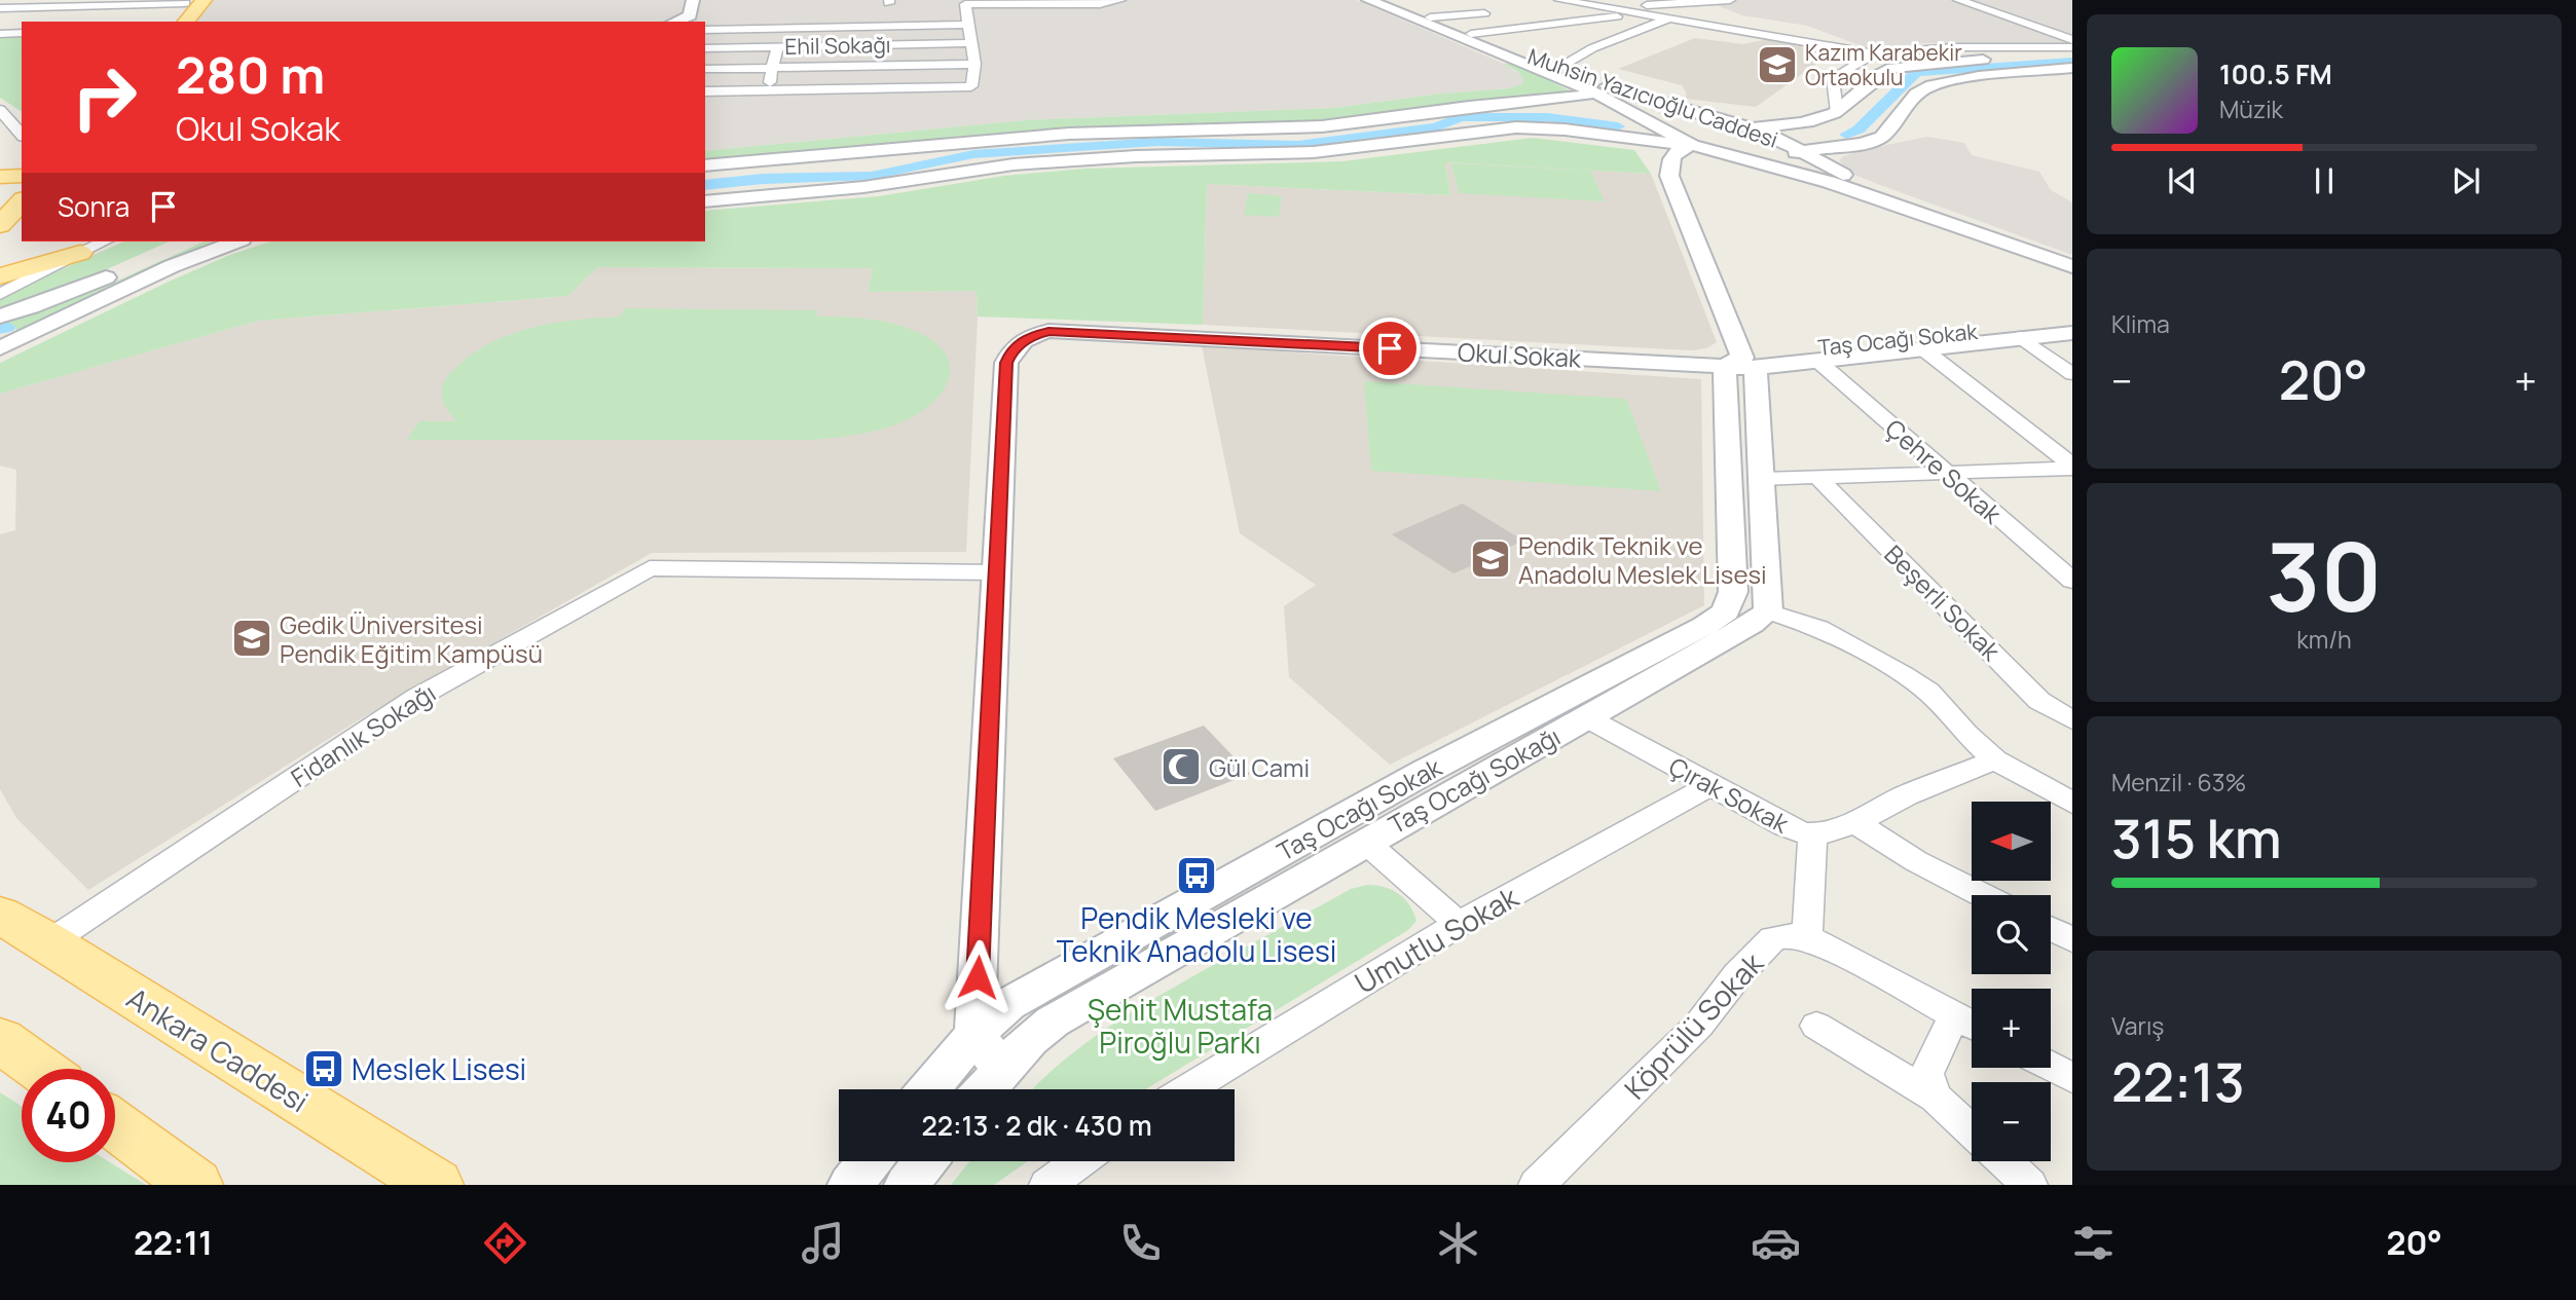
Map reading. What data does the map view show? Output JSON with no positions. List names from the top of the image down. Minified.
{"streets":{"main road":["Ankara Caddesi"],"street":["Ehil Sokağı","Muhsin Yazıcıoğlu Caddesi","Taş Ocağı Sokak","Okul Sokak","Çehre Sokak","Beşerli Sokak","Fidanlık Sokağı","Taş Ocağı Sokağı","Çırak Sokak","Umutlu Sokak","Köprülü Sokak"]},"crossings":[["Taş Ocağı Sokak","Okul Sokak"],["Taş Ocağı Sokak","Çehre Sokak"],["Taş Ocağı Sokak","Taş Ocağı Sokağı"],["Okul Sokak","Fidanlık Sokağı"],["Fidanlık Sokağı","Ankara Caddesi"],["Taş Ocağı Sokağı","Çırak Sokak"],["Çırak Sokak","Umutlu Sokak"]],"parks":["Şehit Mustafa Piroğlu Parkı"],"places":{"school or university":["Kazım Karabekir Ortaokulu","Pendik Teknik ve Anadolu Meslek Lisesi","Gedik Üniversitesi Pendik Eğitim Kampüsü"],"mosque":["Gül Cami"],"bus stop":["Pendik Mesleki ve Teknik Anadolu Lisesi","Meslek Lisesi"]},"north":"left","page":{"turn":["280 m","Okul Sokak"],"song":["100.5 FM","Müzik"],"then":"Sonra","tile":["Klima",["30","km/h"],["Menzil · 63%","315 km"],["Varış","22:13"]],"heat":["−","20°","+"],"map_buttons":["+","−"],"limit":"40","trip":"22:13 · 2 dk · 430 m","tabs":["22:11","20°"]}}
